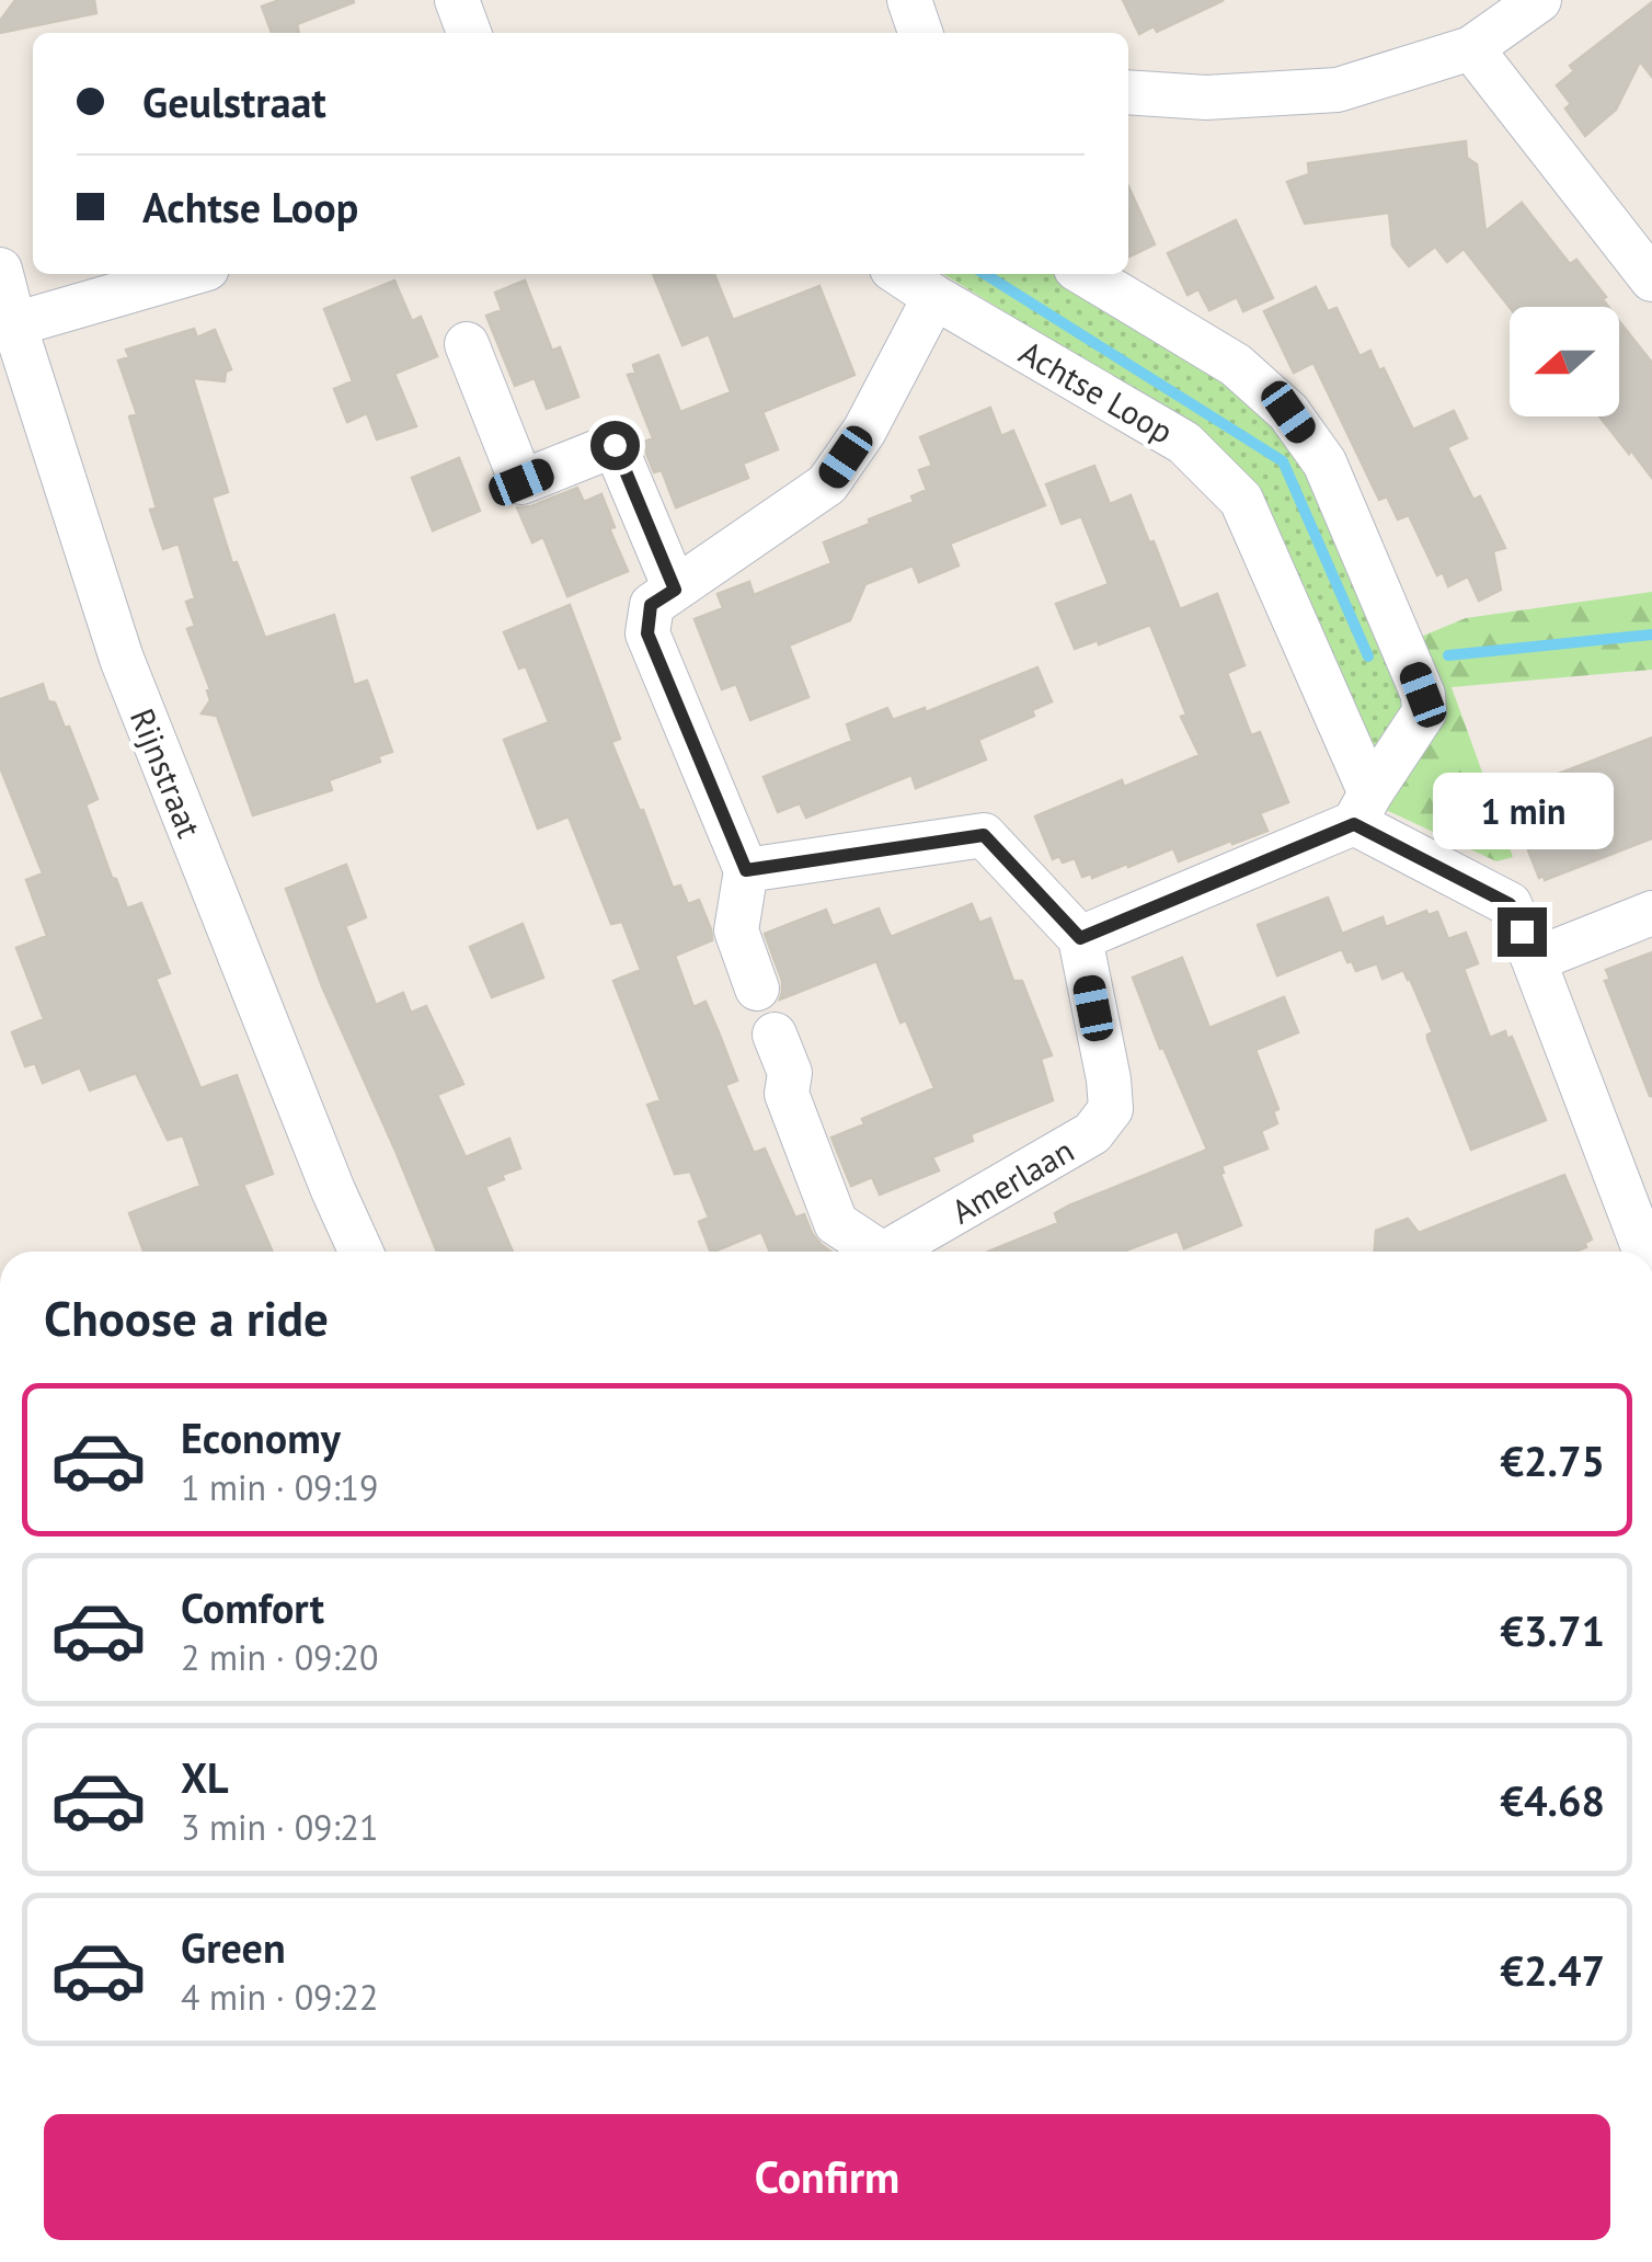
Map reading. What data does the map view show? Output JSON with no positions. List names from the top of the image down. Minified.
{"streets":{"street":["Achtse Loop","Rijnstraat","Amerlaan"]},"north":"left","page":{"banner":["Geulstraat","Achtse Loop"],"bubble":"1 min","heading":"Choose a ride","list":[{"name":"Economy","note":"1 min · 09:19","value":"€2.75"},{"name":"Comfort","note":"2 min · 09:20","value":"€3.71"},{"name":"XL","note":"3 min · 09:21","value":"€4.68"},{"name":"Green","note":"4 min · 09:22","value":"€2.47"}],"buttons":"Confirm"}}
